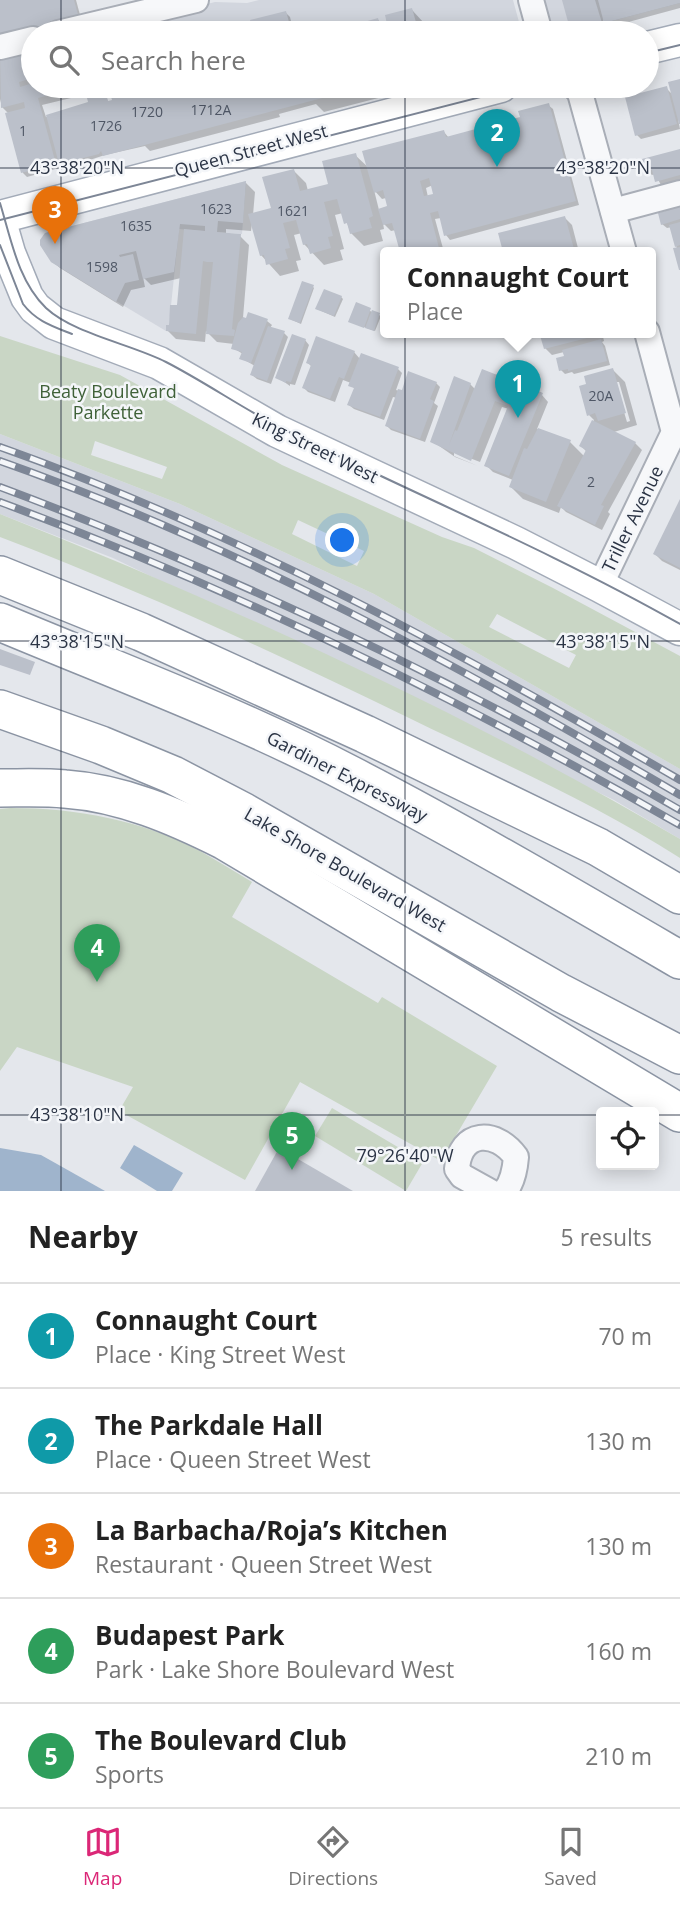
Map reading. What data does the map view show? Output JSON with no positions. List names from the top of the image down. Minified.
{"streets":{"highway":["Gardiner Expressway","Lake Shore Boulevard West"],"main road":["Queen Street West","King Street West"],"street":["Triller Avenue"]},"crossings":[["King Street West","Triller Avenue"]],"parks":["Beaty Boulevard Parkette"],"house_numbers":["1712A","1720","1726","1","1623","1621","1635","1598","20A","2"],"page":{"search":"Search here","pins":["2","3","1","4","5"],"popup":["Connaught Court","Place"],"heading":["Nearby","5 results"],"list":[{"mark":"1","name":"Connaught Court","note":"Place · King Street West","value":"70 m"},{"mark":"2","name":"The Parkdale Hall","note":"Place · Queen Street West","value":"130 m"},{"mark":"3","name":"La Barbacha/Roja’s Kitchen","note":"Restaurant · Queen Street West","value":"130 m"},{"mark":"4","name":"Budapest Park","note":"Park · Lake Shore Boulevard West","value":"160 m"},{"mark":"5","name":"The Boulevard Club","note":"Sports","value":"210 m"}],"nav":["Map","Directions","Saved"]},"coordinates":["43°38'20\"N","43°38'15\"N","43°38'10\"N","79°26'40\"W"]}
